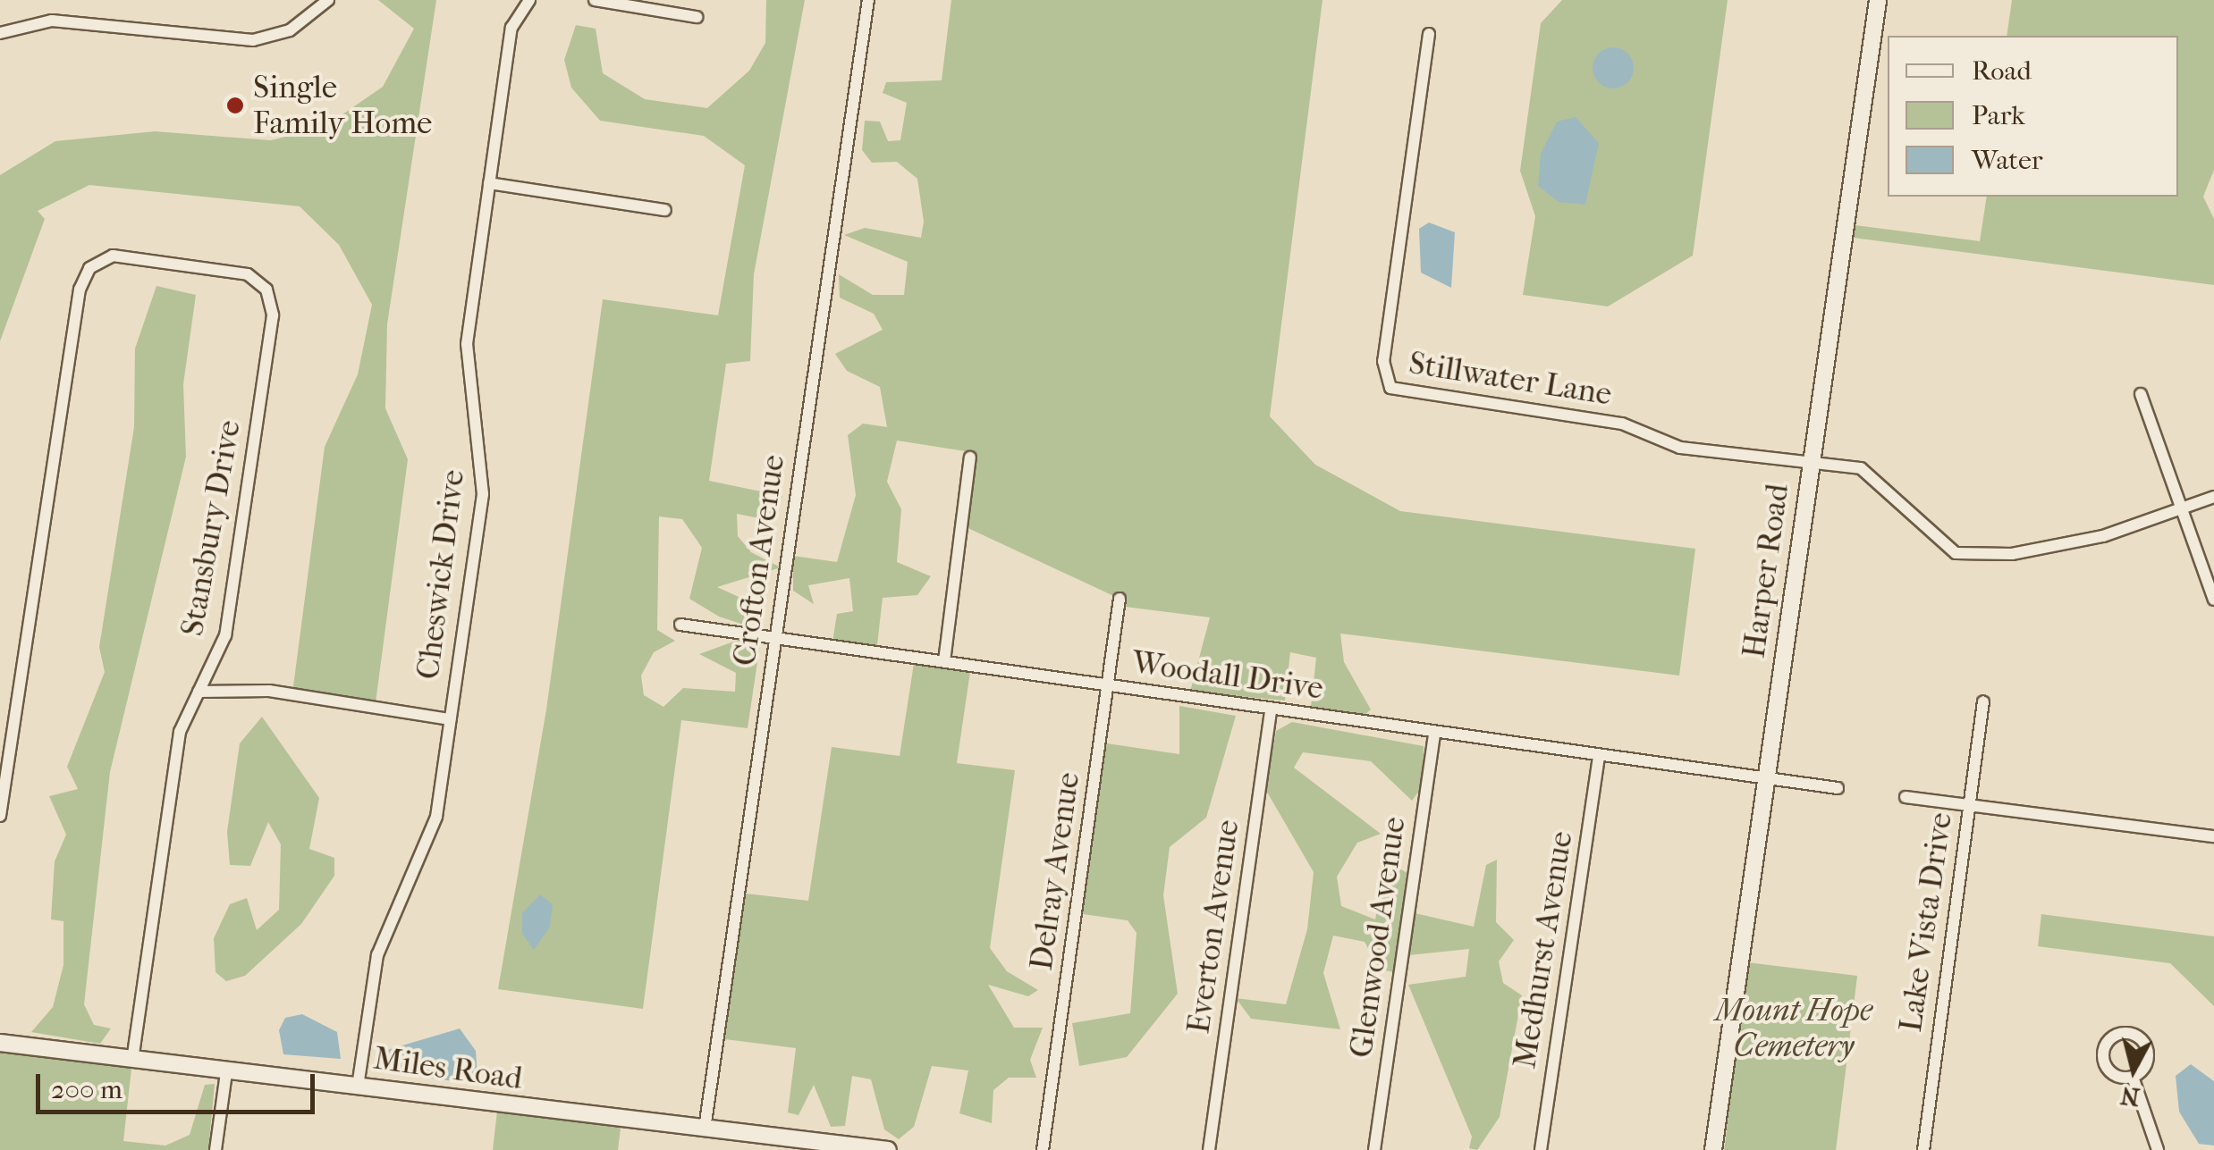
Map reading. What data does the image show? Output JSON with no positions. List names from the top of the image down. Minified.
{"streets":{"street":["Stillwater Lane","Stansbury Drive","Crofton Avenue","Harper Road","Cheswick Drive","Woodall Drive","Delray Avenue","Lake Vista Drive","Everton Avenue","Glenwood Avenue","Medhurst Avenue","Miles Road"]},"crossings":[["Stillwater Lane","Harper Road"],["Stansbury Drive","Miles Road"],["Crofton Avenue","Woodall Drive"],["Crofton Avenue","Miles Road"],["Harper Road","Woodall Drive"],["Cheswick Drive","Miles Road"],["Woodall Drive","Delray Avenue"],["Woodall Drive","Everton Avenue"],["Woodall Drive","Glenwood Avenue"],["Woodall Drive","Medhurst Avenue"]],"parks":["Mount Hope Cemetery"],"places":["Single Family Home"],"legend":["Road","Park","Water"],"scale_bar":"200 m","north":"bottom"}
